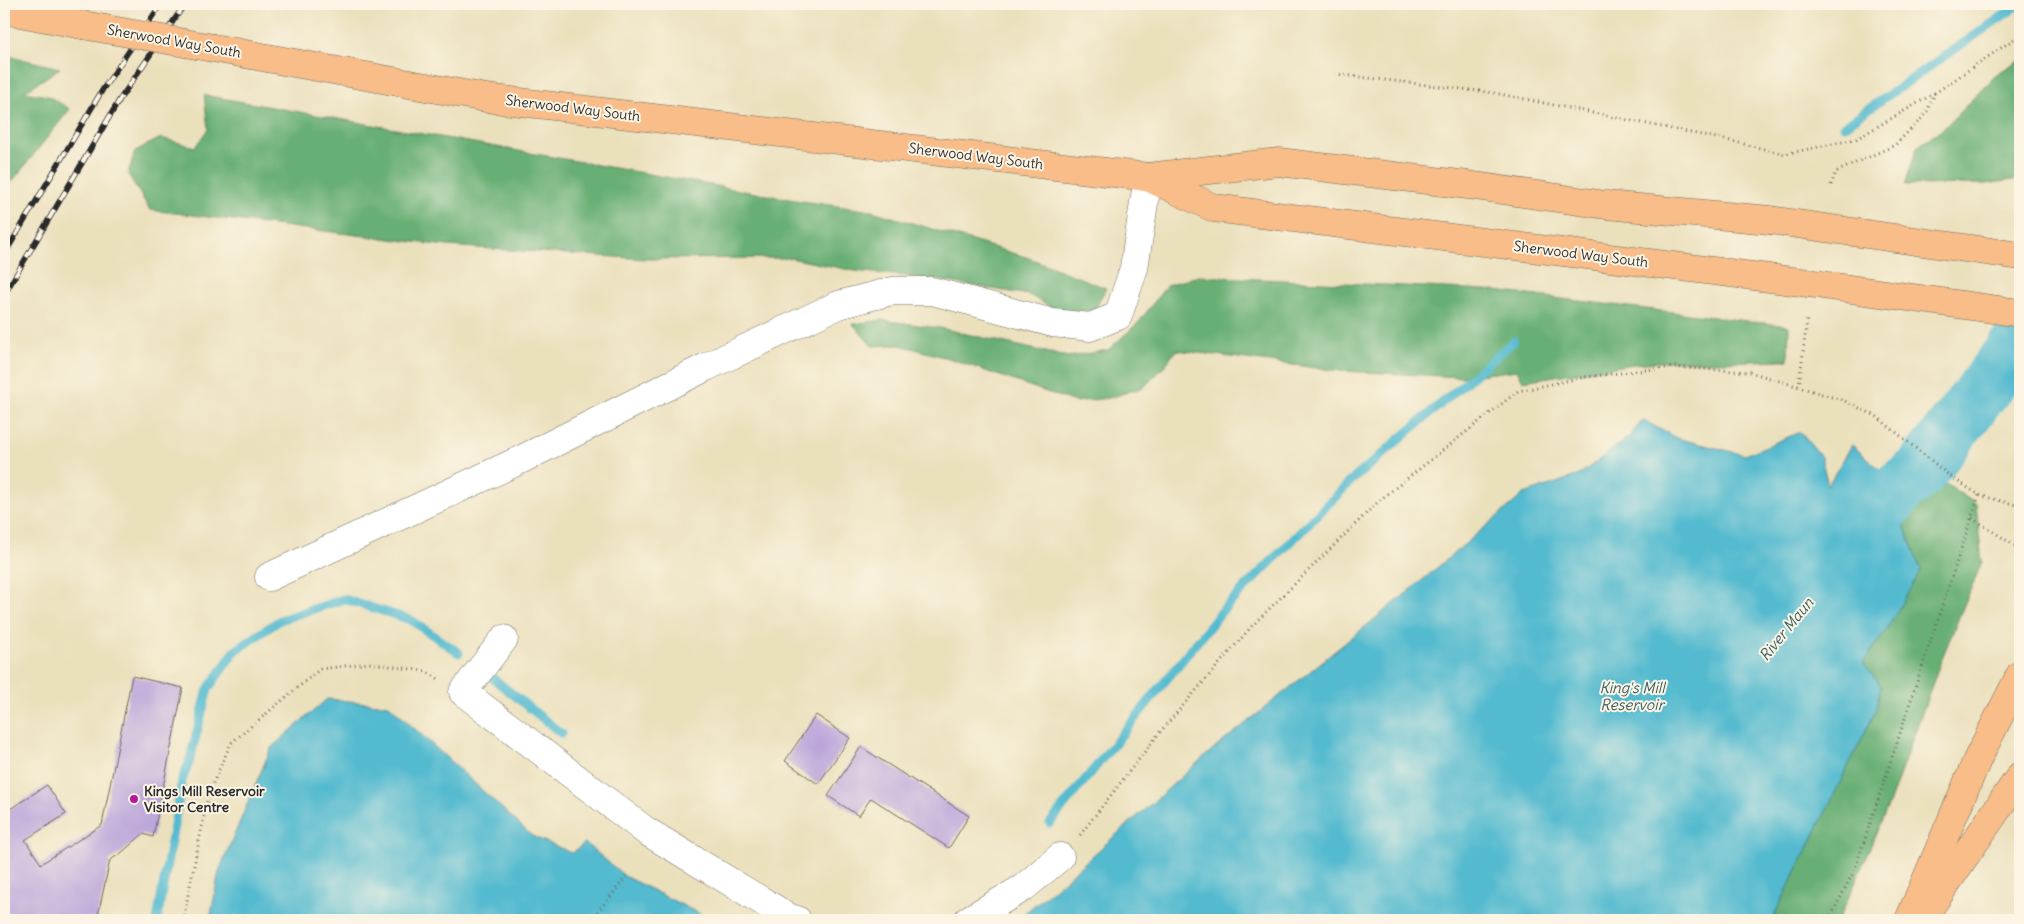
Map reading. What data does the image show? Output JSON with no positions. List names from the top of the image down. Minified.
{"streets":{"highway":["Sherwood Way South"]},"water":["River Maun","King's Mill Reservoir"],"places":["Kings Mill Reservoir Visitor Centre"]}
